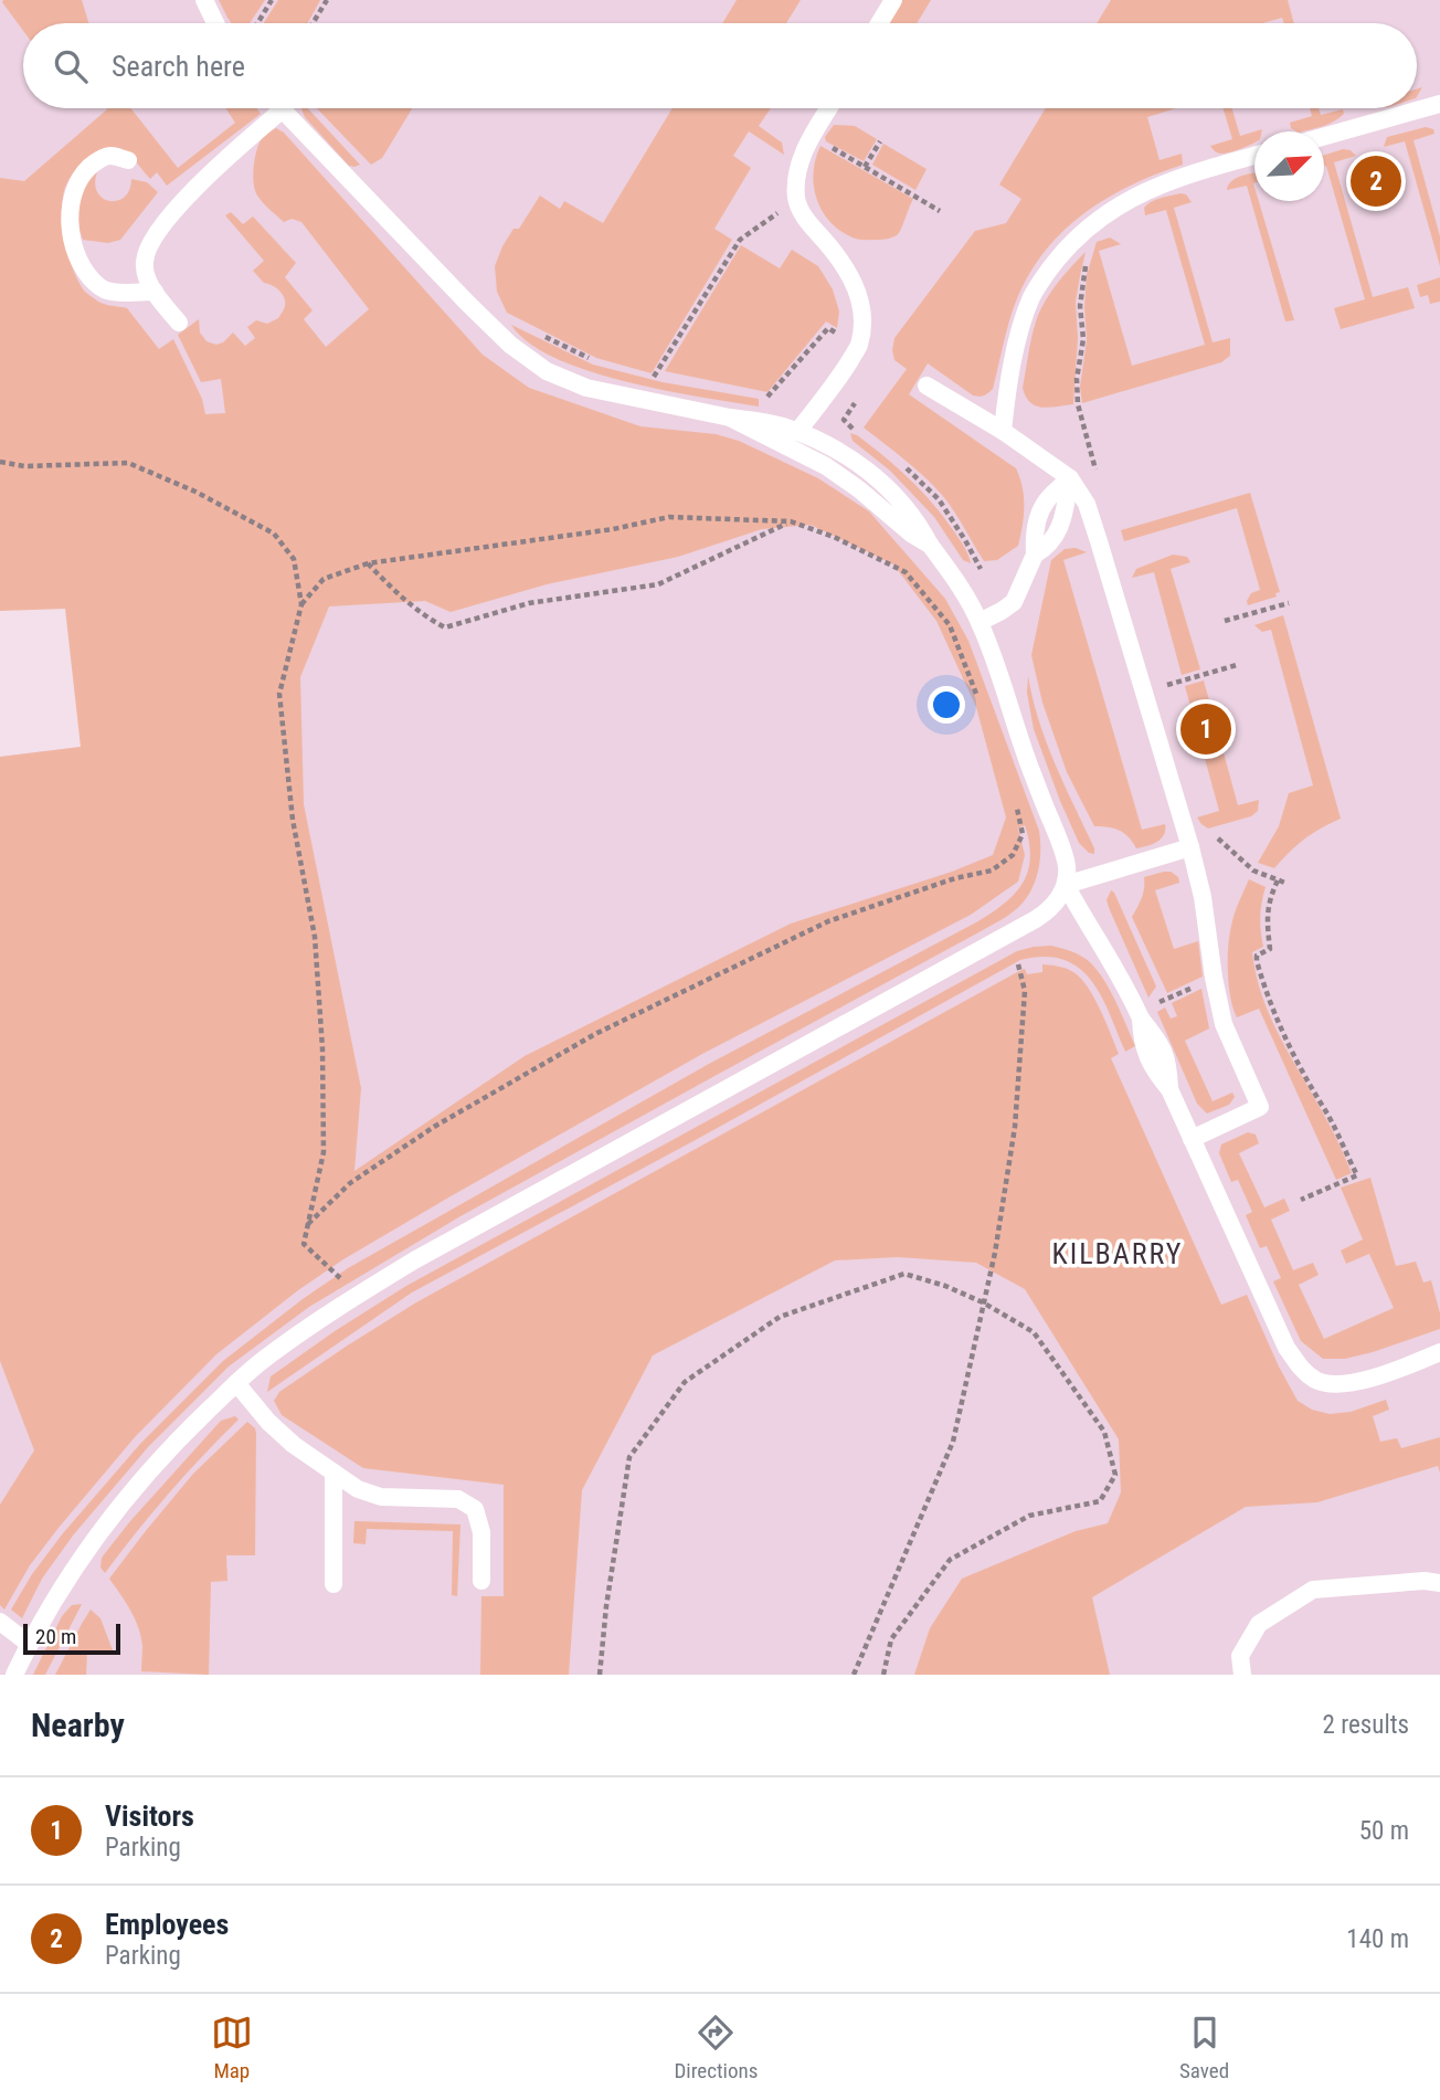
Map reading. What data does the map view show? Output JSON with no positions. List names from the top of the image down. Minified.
{"districts":["KILBARRY"],"scale_bar":"20 m","north":"top right","page":{"search":"Search here","pins":["2","1"],"scale":"20 m","heading":["Nearby","2 results"],"list":[{"mark":"1","name":"Visitors","note":"Parking","value":"50 m"},{"mark":"2","name":"Employees","note":"Parking","value":"140 m"}],"nav":["Map","Directions","Saved"]}}
